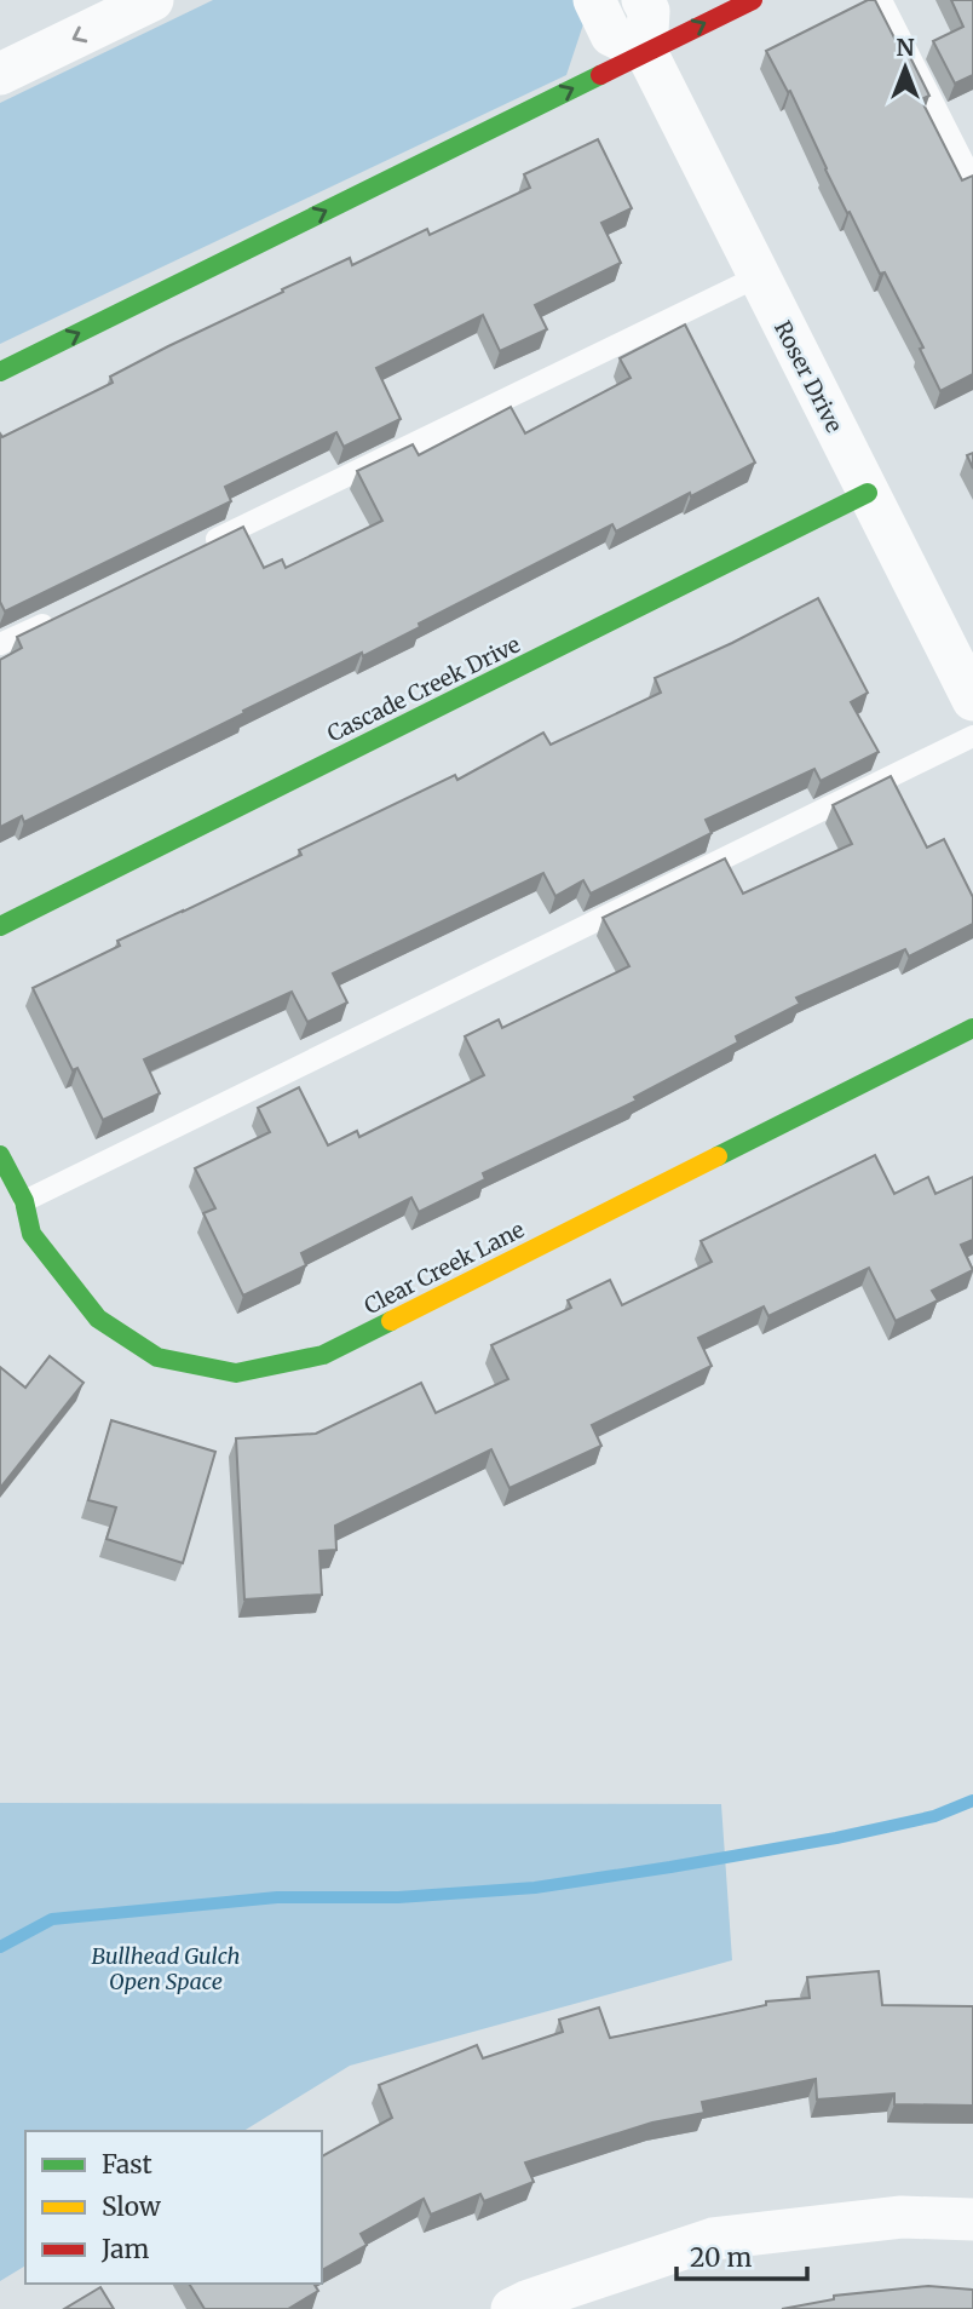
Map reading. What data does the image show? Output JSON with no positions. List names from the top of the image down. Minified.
{"streets":{"street":["Roser Drive","Cascade Creek Drive","Clear Creek Lane"]},"crossings":[["Roser Drive","Cascade Creek Drive"]],"parks":["Bullhead Gulch Open Space"],"legend":["Fast","Slow","Jam"],"scale_bar":"20 m","north":"top"}
